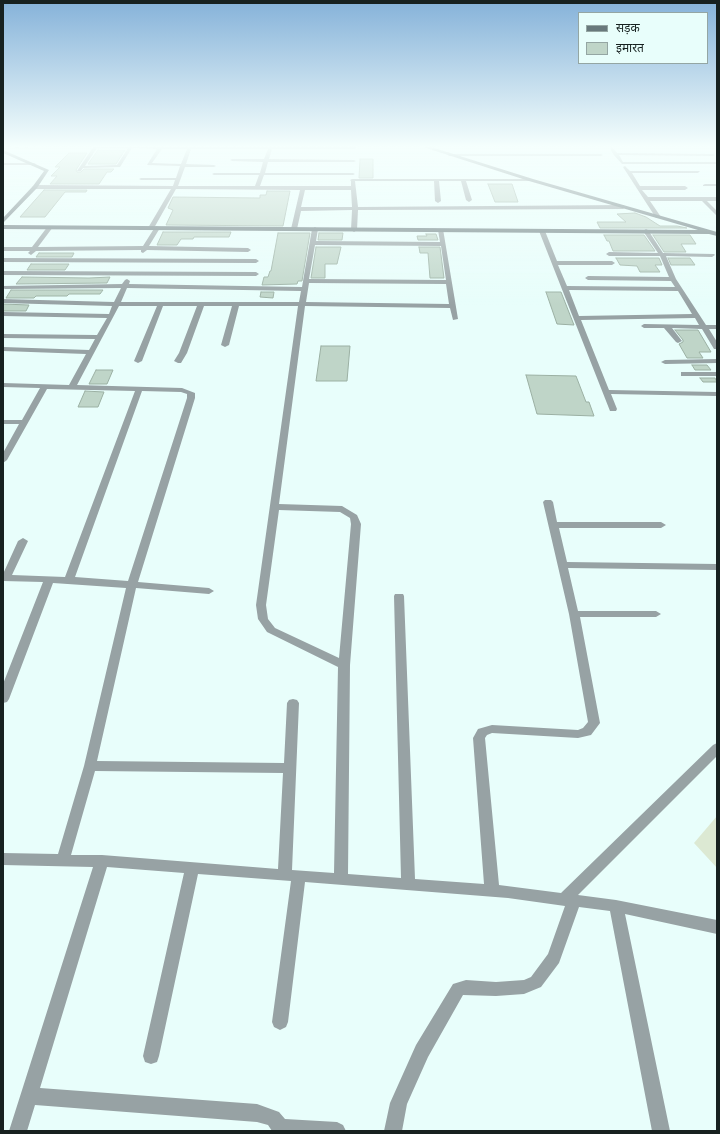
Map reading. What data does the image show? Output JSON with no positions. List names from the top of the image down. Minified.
{"legend":["सड़क","इमारत"]}
